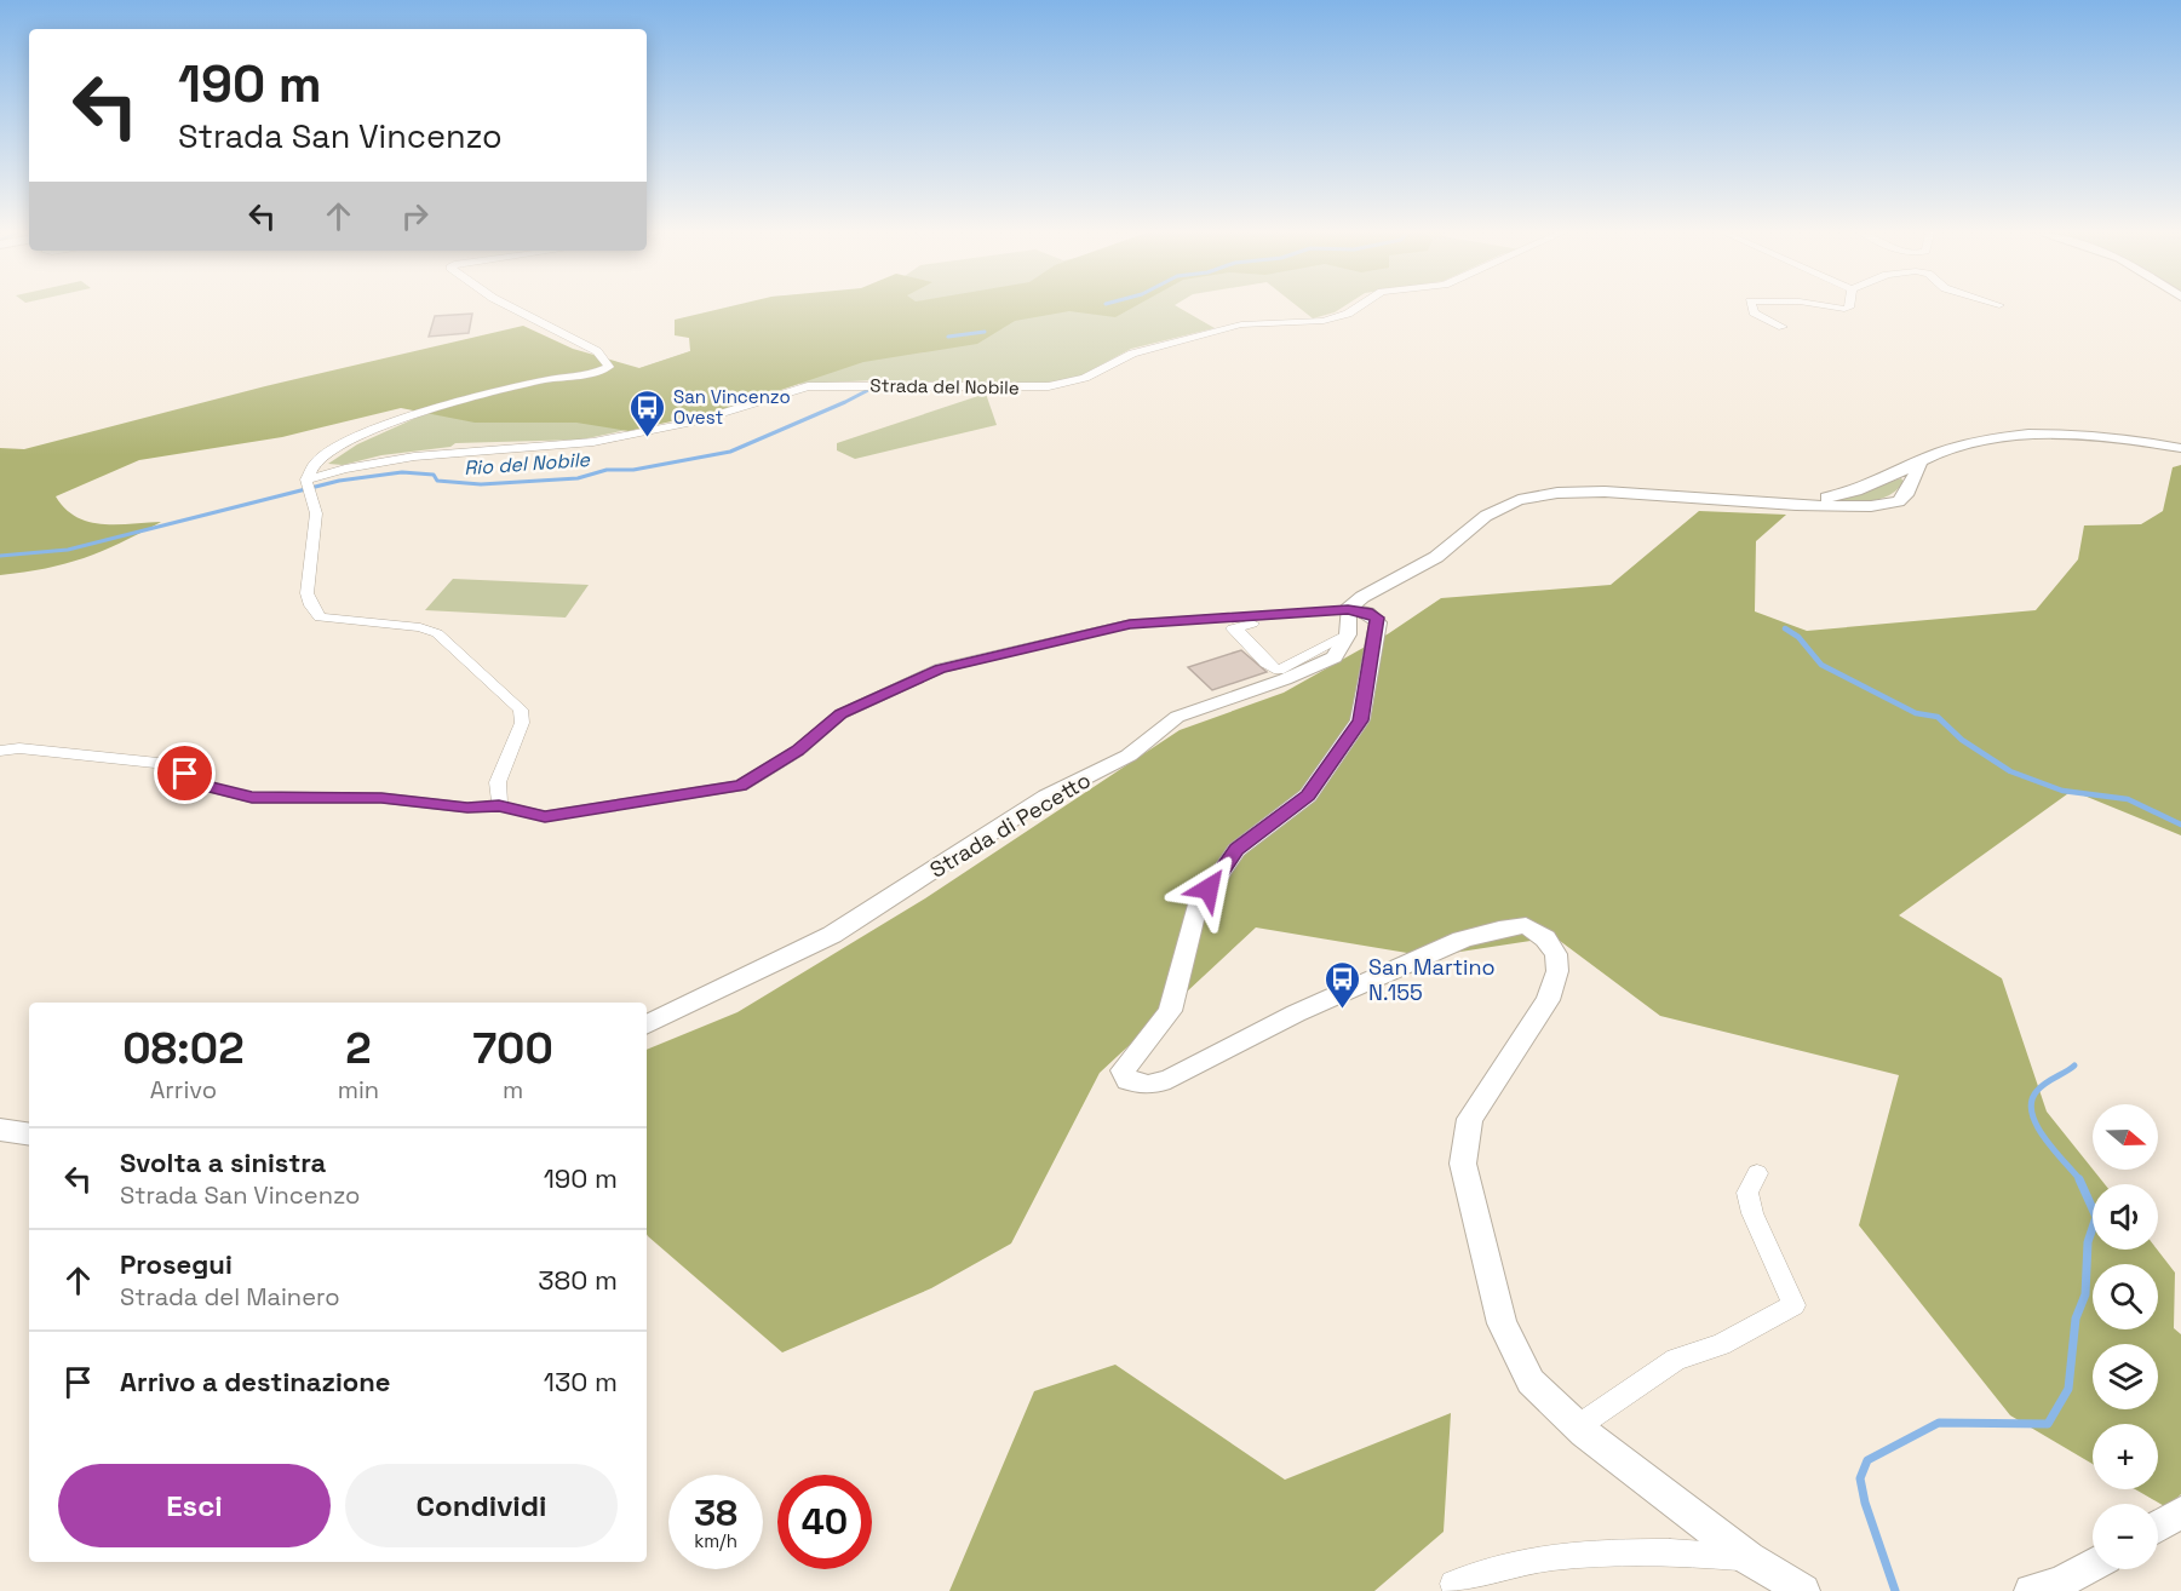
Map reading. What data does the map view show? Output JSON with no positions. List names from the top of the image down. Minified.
{"streets":{"street":["Strada del Nobile","Strada di Pecetto"]},"water":["Rio del Nobile"],"places":{"bus stop":["San Vincenzo Ovest","San Martino N.155"]},"north":"right","page":{"turn":["190 m","Strada San Vincenzo"],"eta":["08:02","Arrivo","2","min","700","m"],"map_buttons":["+","−"],"list":[{"name":"Svolta a sinistra","note":"Strada San Vincenzo","value":"190 m"},{"name":"Prosegui","note":"Strada del Mainero","value":"380 m"},{"name":"Arrivo a destinazione","value":"130 m"}],"buttons":["Esci","Condividi"],"speed":"38 km/h","limit":"40"}}
